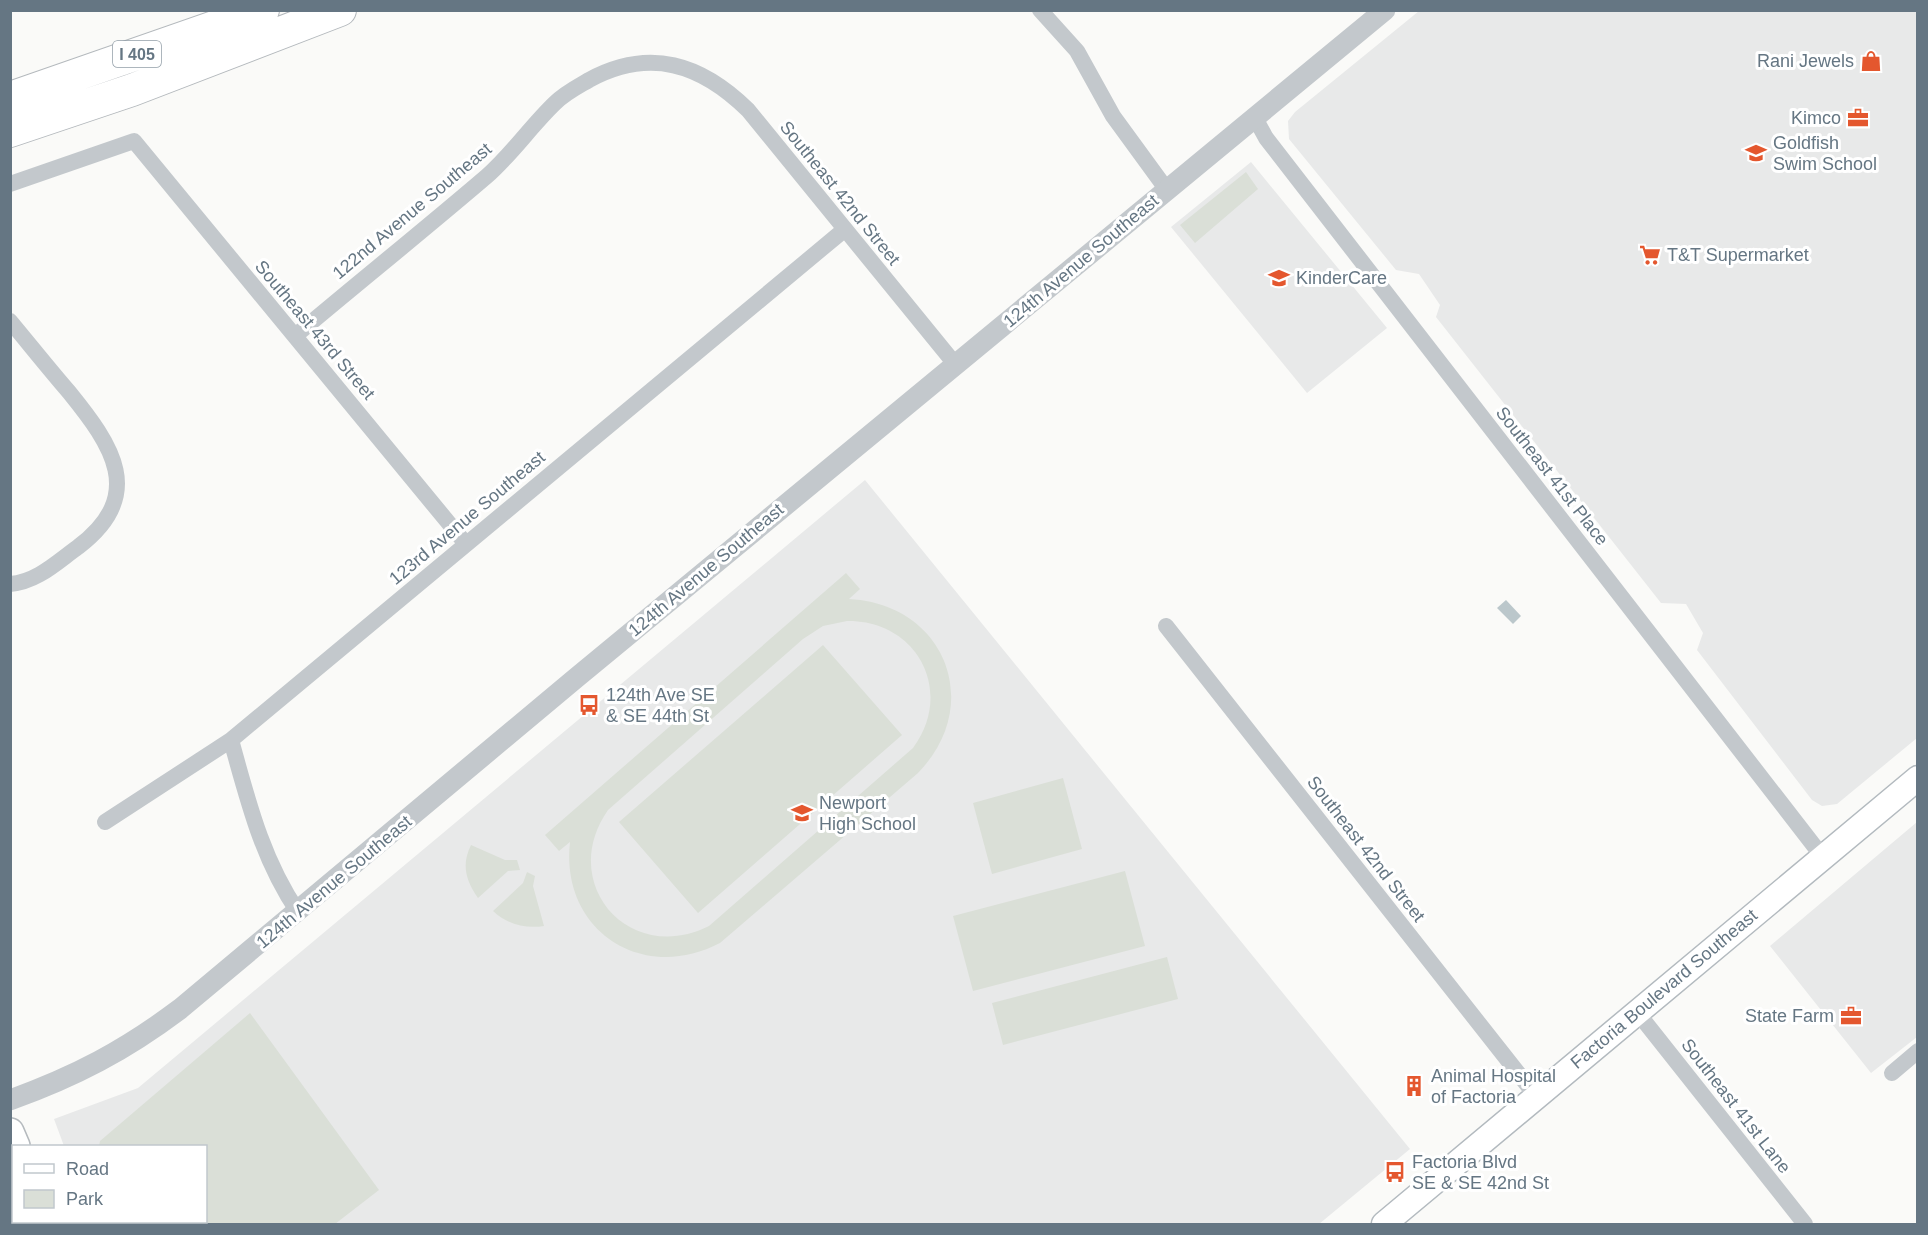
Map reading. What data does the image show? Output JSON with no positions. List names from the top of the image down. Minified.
{"streets":{"highway":["I 405"],"main road":["Factoria Boulevard Southeast"],"street":["Southeast 42nd Street","122nd Avenue Southeast","124th Avenue Southeast","Southeast 43rd Street","Southeast 41st Place","123rd Avenue Southeast","Southeast 41st Lane"]},"crossings":[["Southeast 42nd Street","122nd Avenue Southeast"],["Southeast 42nd Street","124th Avenue Southeast"],["Southeast 42nd Street","123rd Avenue Southeast"],["Southeast 42nd Street","Factoria Boulevard Southeast"],["122nd Avenue Southeast","Southeast 43rd Street"],["124th Avenue Southeast","Southeast 41st Place"],["Southeast 43rd Street","123rd Avenue Southeast"],["Southeast 41st Place","Factoria Boulevard Southeast"],["Factoria Boulevard Southeast","Southeast 41st Lane"]],"places":{"shop":["Rani Jewels"],"office":["Kimco","State Farm"],"school or university":["Goldfish Swim School","KinderCare","Newport High School"],"supermarket":["T&T Supermarket"],"bus stop":["124th Ave SE & SE 44th St","Factoria Blvd SE & SE 42nd St"],"building":["Animal Hospital of Factoria"]},"legend":["Road","Park"]}
